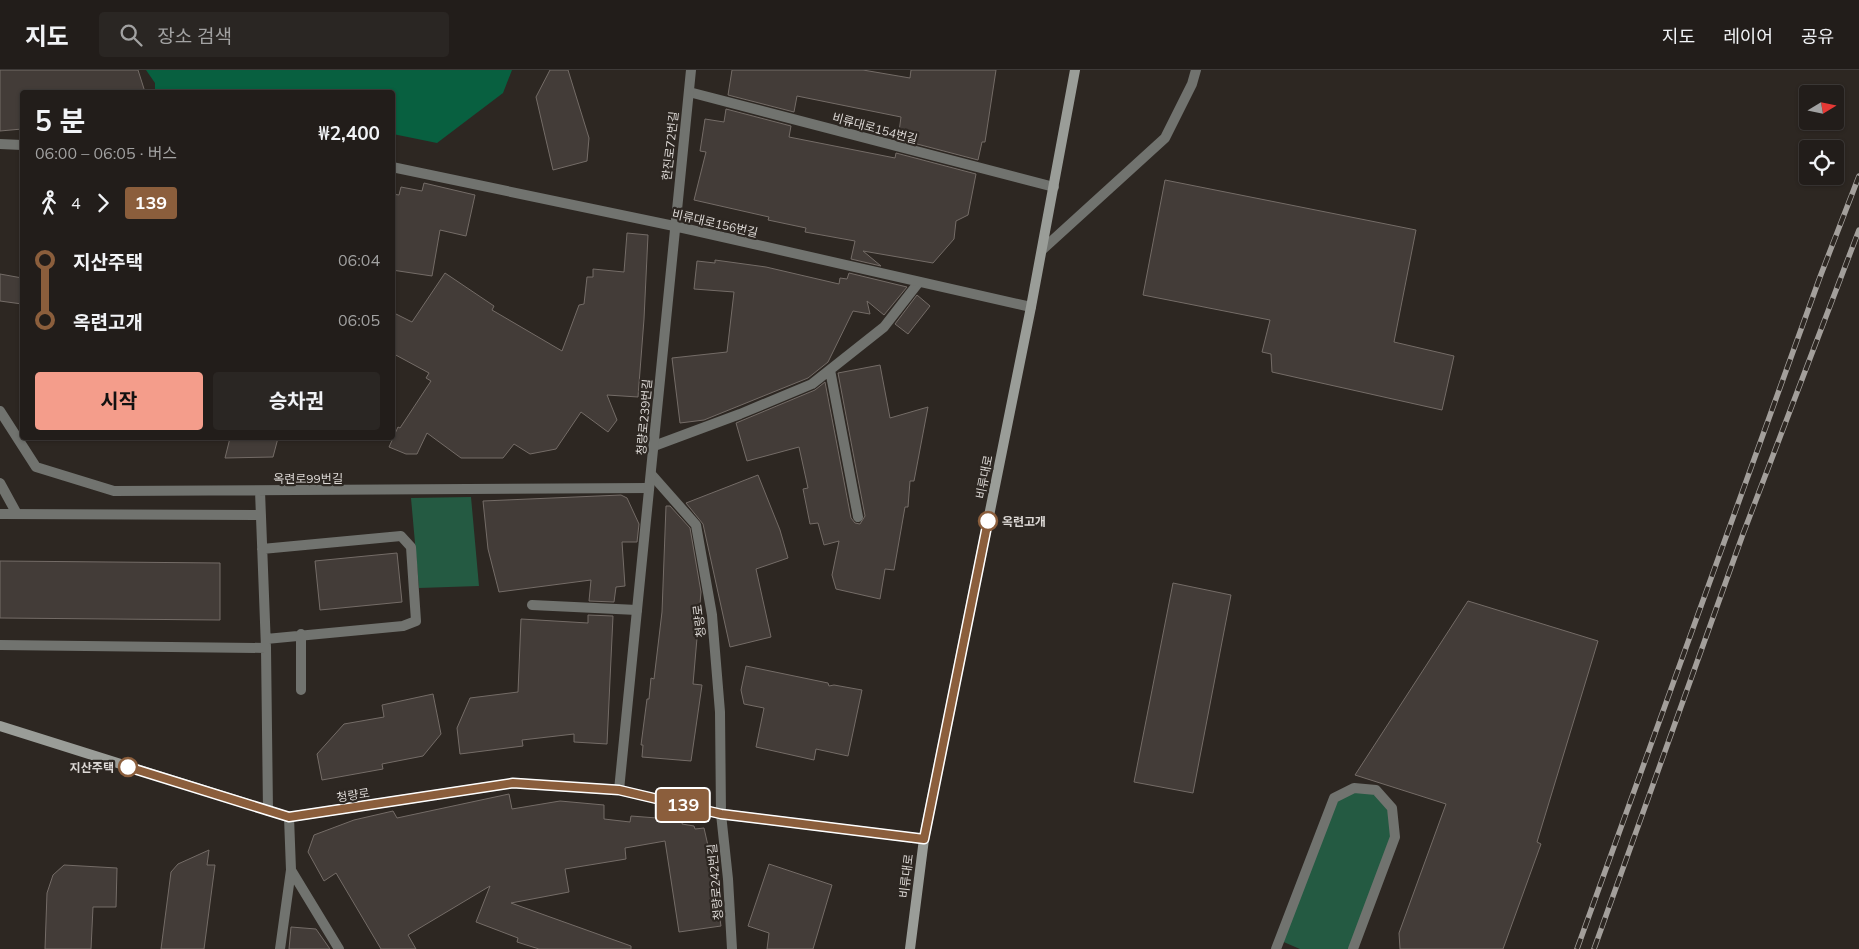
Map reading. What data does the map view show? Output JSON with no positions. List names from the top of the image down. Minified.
{"streets":{"street":["비류대로154번길","한진로72번길","비류대로156번길","청량로239번길","비류대로","옥련로99번길","청량로","청량로242번길"]},"crossings":[["비류대로154번길","한진로72번길"],["비류대로154번길","비류대로"],["한진로72번길","비류대로156번길"],["한진로72번길","청량로239번길"],["비류대로156번길","청량로239번길"],["비류대로156번길","비류대로"],["청량로239번길","옥련로99번길"],["청량로239번길","청량로"],["비류대로","청량로"],["청량로","청량로242번길"]],"places":["옥련고개","지산주택"],"lines":["bus line 139"],"north":"right","page":{"header":"지도","search":"장소 검색","nav":["지도","레이어","공유"],"on_map":"139","heading":["5 분","06:00 – 06:05 · 버스","₩2,400"],"legs":["4","139"],"list":[{"name":"지산주택","value":"06:04"},{"name":"옥련고개","value":"06:05"}],"buttons":["시작","승차권"]}}
